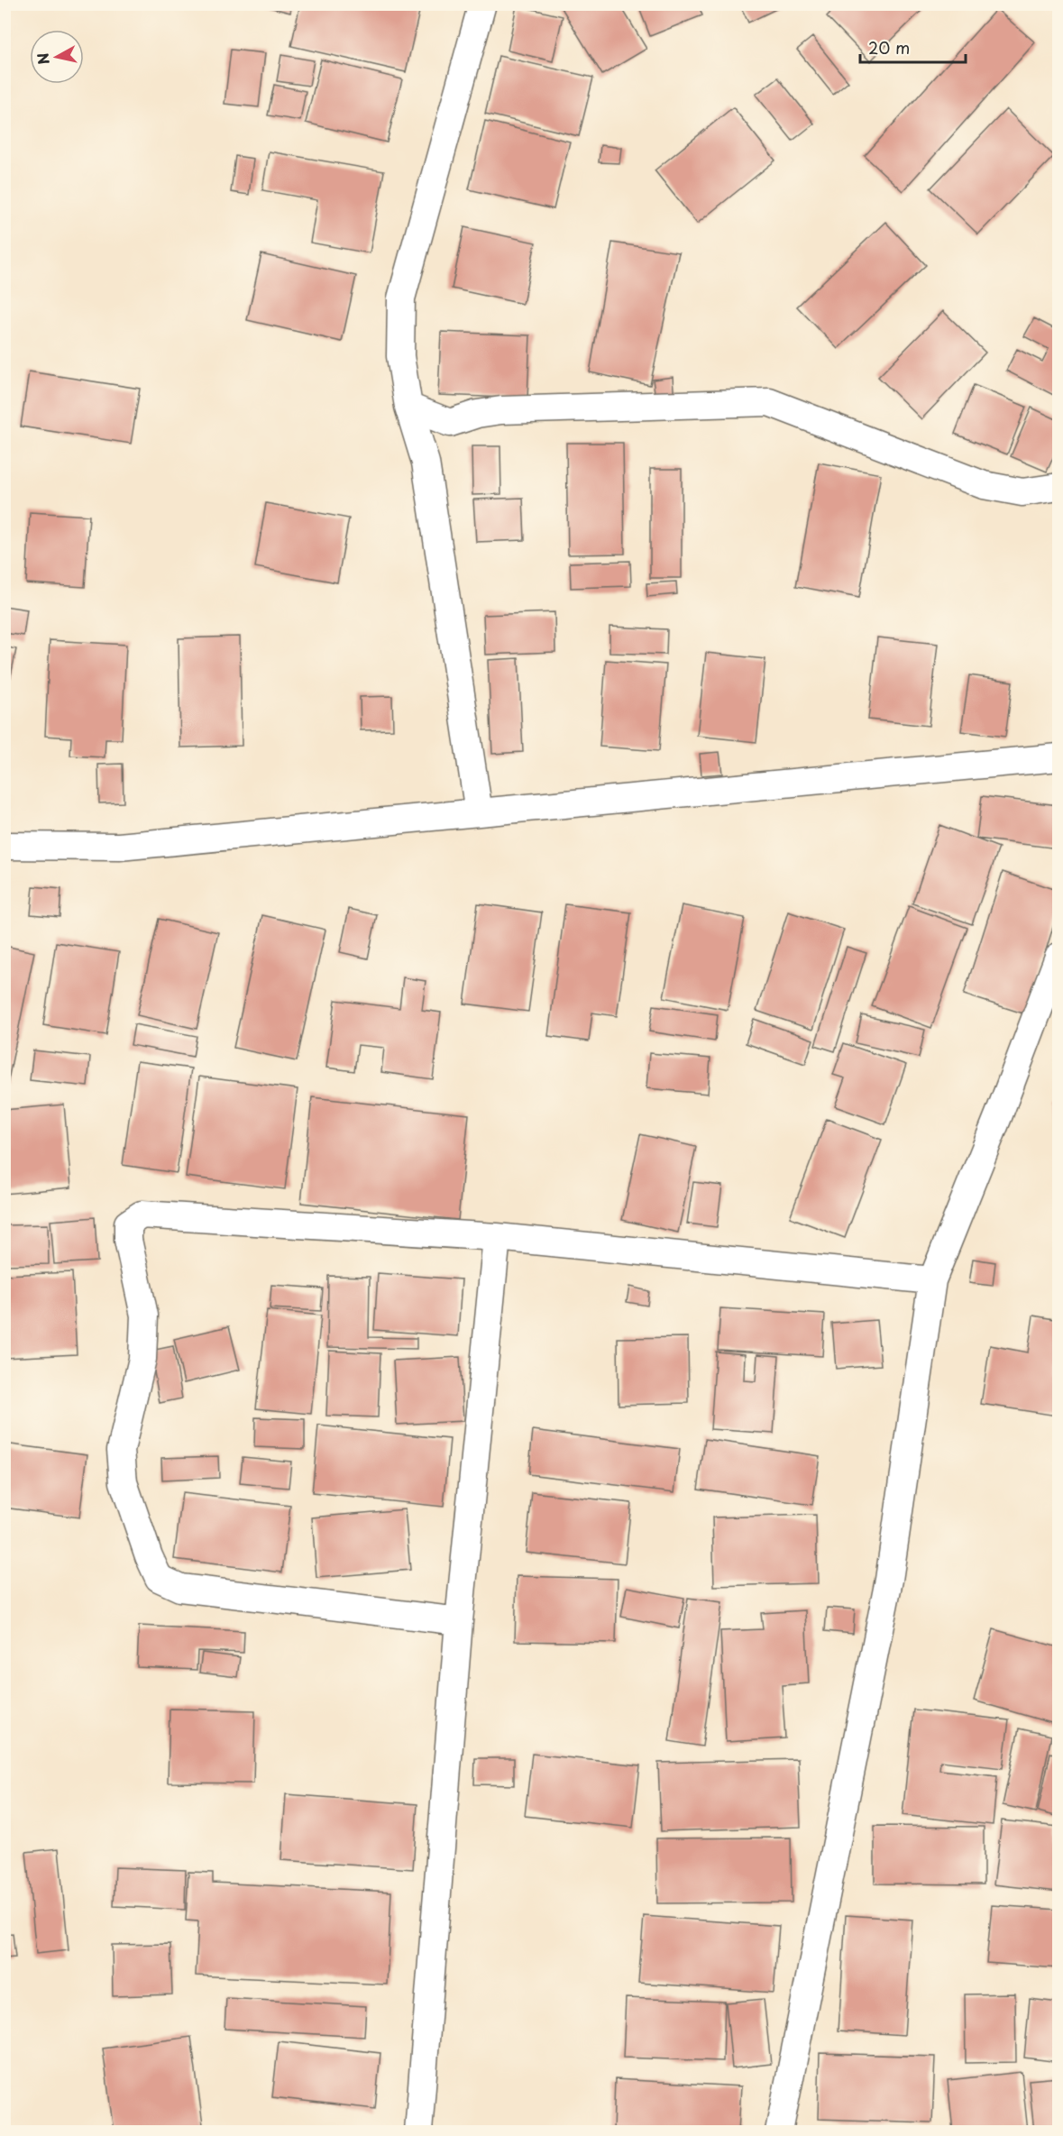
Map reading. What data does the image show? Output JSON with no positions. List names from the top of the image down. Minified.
{"scale_bar":"20 m","north":"left"}
